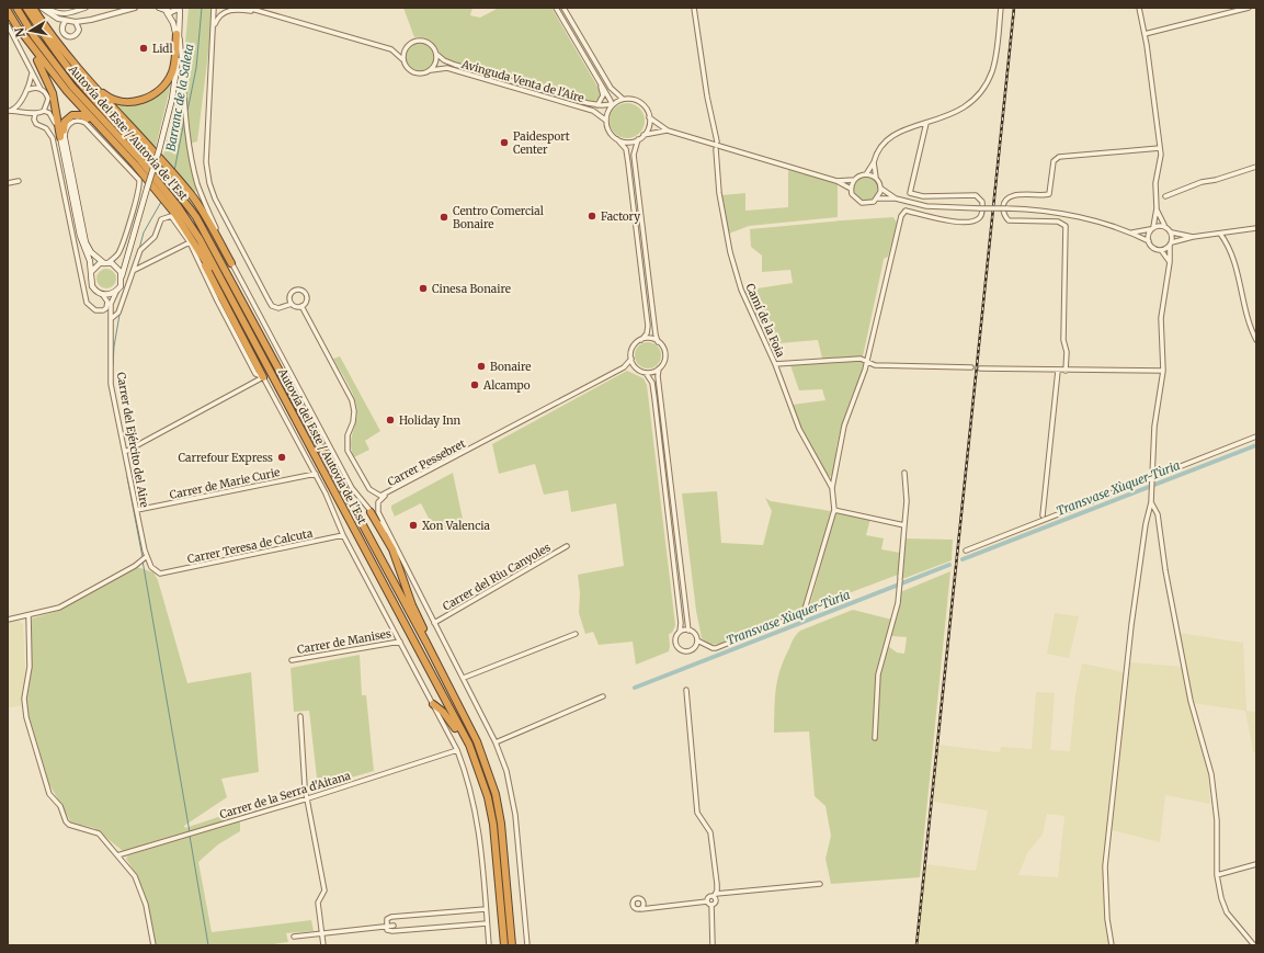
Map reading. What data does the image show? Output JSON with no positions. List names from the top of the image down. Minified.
{"streets":{"highway":["Autovía del Este / Autovia de l'Est"],"street":["Avinguda Venta de l'Aire","Camí de la Foia","Carrer del Ejército del Aire","Carrer Pessebret","Carrer de Marie Curie","Carrer Teresa de Calcuta","Carrer del Riu Canyoles","Carrer de Manises","Carrer de la Serra d'Aitana"]},"crossings":[["Carrer del Ejército del Aire","Carrer de Marie Curie"],["Carrer del Ejército del Aire","Carrer Teresa de Calcuta"]],"water":["Barranc de la Saleta","Transvase Xùquer-Tùria"],"places":["Lidl","Paidesport Center","Factory","Centro Comercial Bonaire","Cinesa Bonaire","Bonaire","Alcampo","Holiday Inn","Carrefour Express","Xon Valencia"],"north":"left"}
